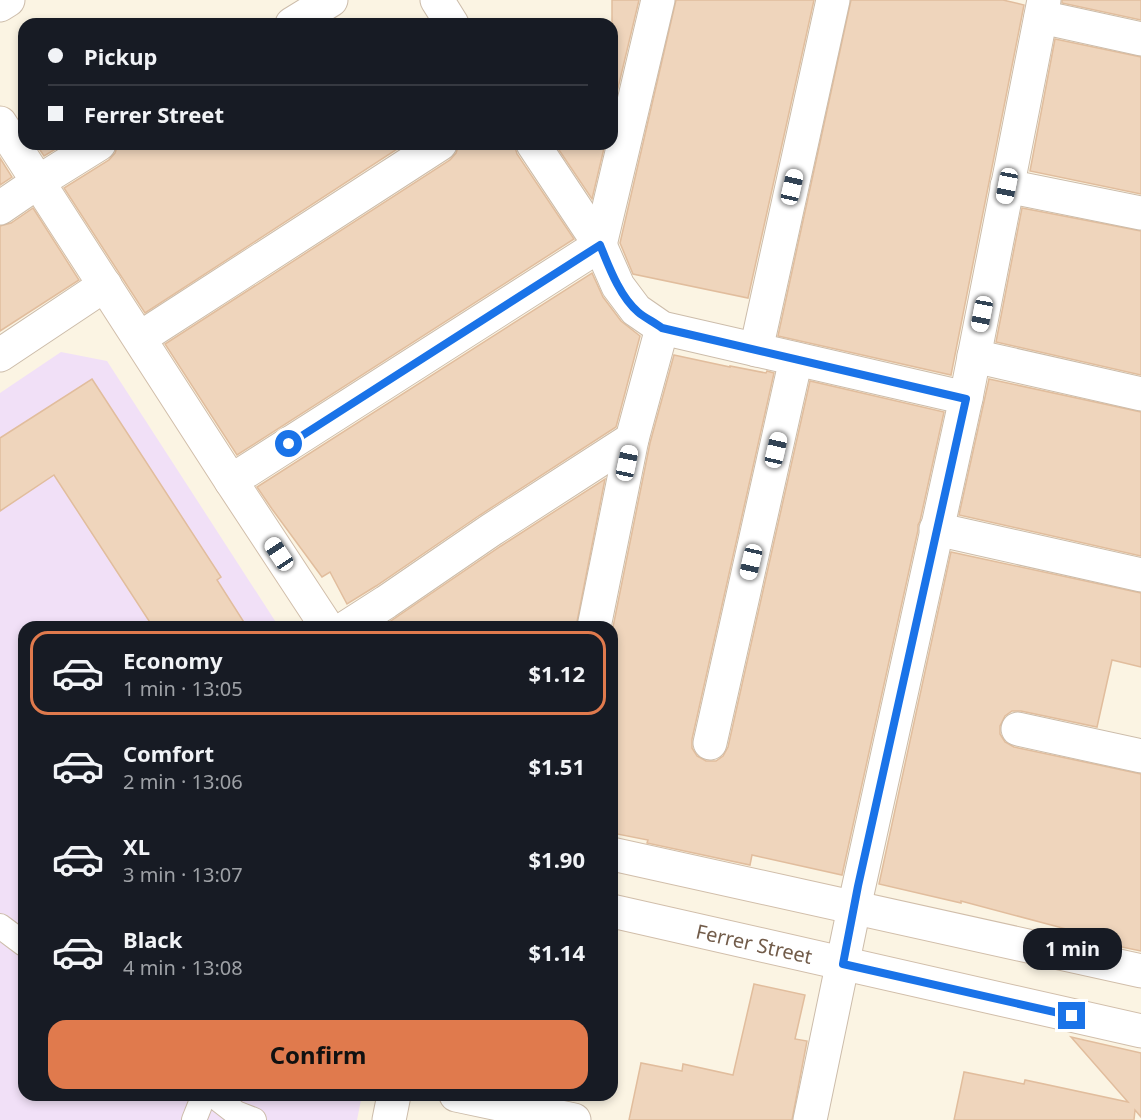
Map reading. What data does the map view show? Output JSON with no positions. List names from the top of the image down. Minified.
{"streets":{"street":["Ferrer Street"]},"page":{"banner":["Pickup","Ferrer Street"],"list":[{"name":"Economy","note":"1 min · 13:05","value":"$1.12"},{"name":"Comfort","note":"2 min · 13:06","value":"$1.51"},{"name":"XL","note":"3 min · 13:07","value":"$1.90"},{"name":"Black","note":"4 min · 13:08","value":"$1.14"}],"bubble":"1 min","buttons":"Confirm"}}
